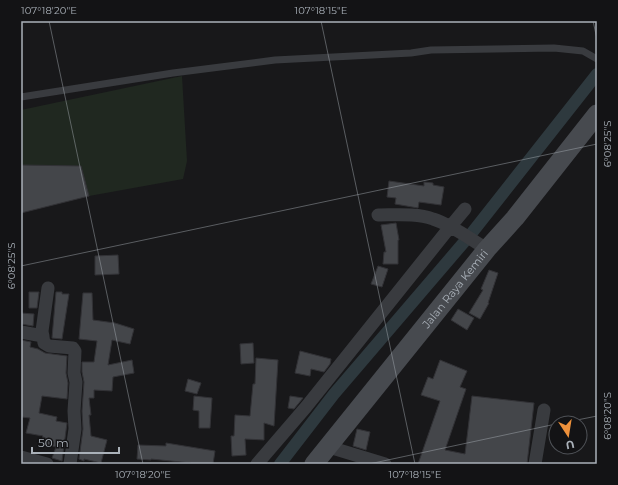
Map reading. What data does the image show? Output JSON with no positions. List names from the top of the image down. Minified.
{"streets":{"main road":["Jalan Raya Kemiri"]},"scale_bar":"50 m","north":"bottom","coordinates":["107°18'20\"E","107°18'15\"E","6°08'25\"S","6°08'20\"S"]}
